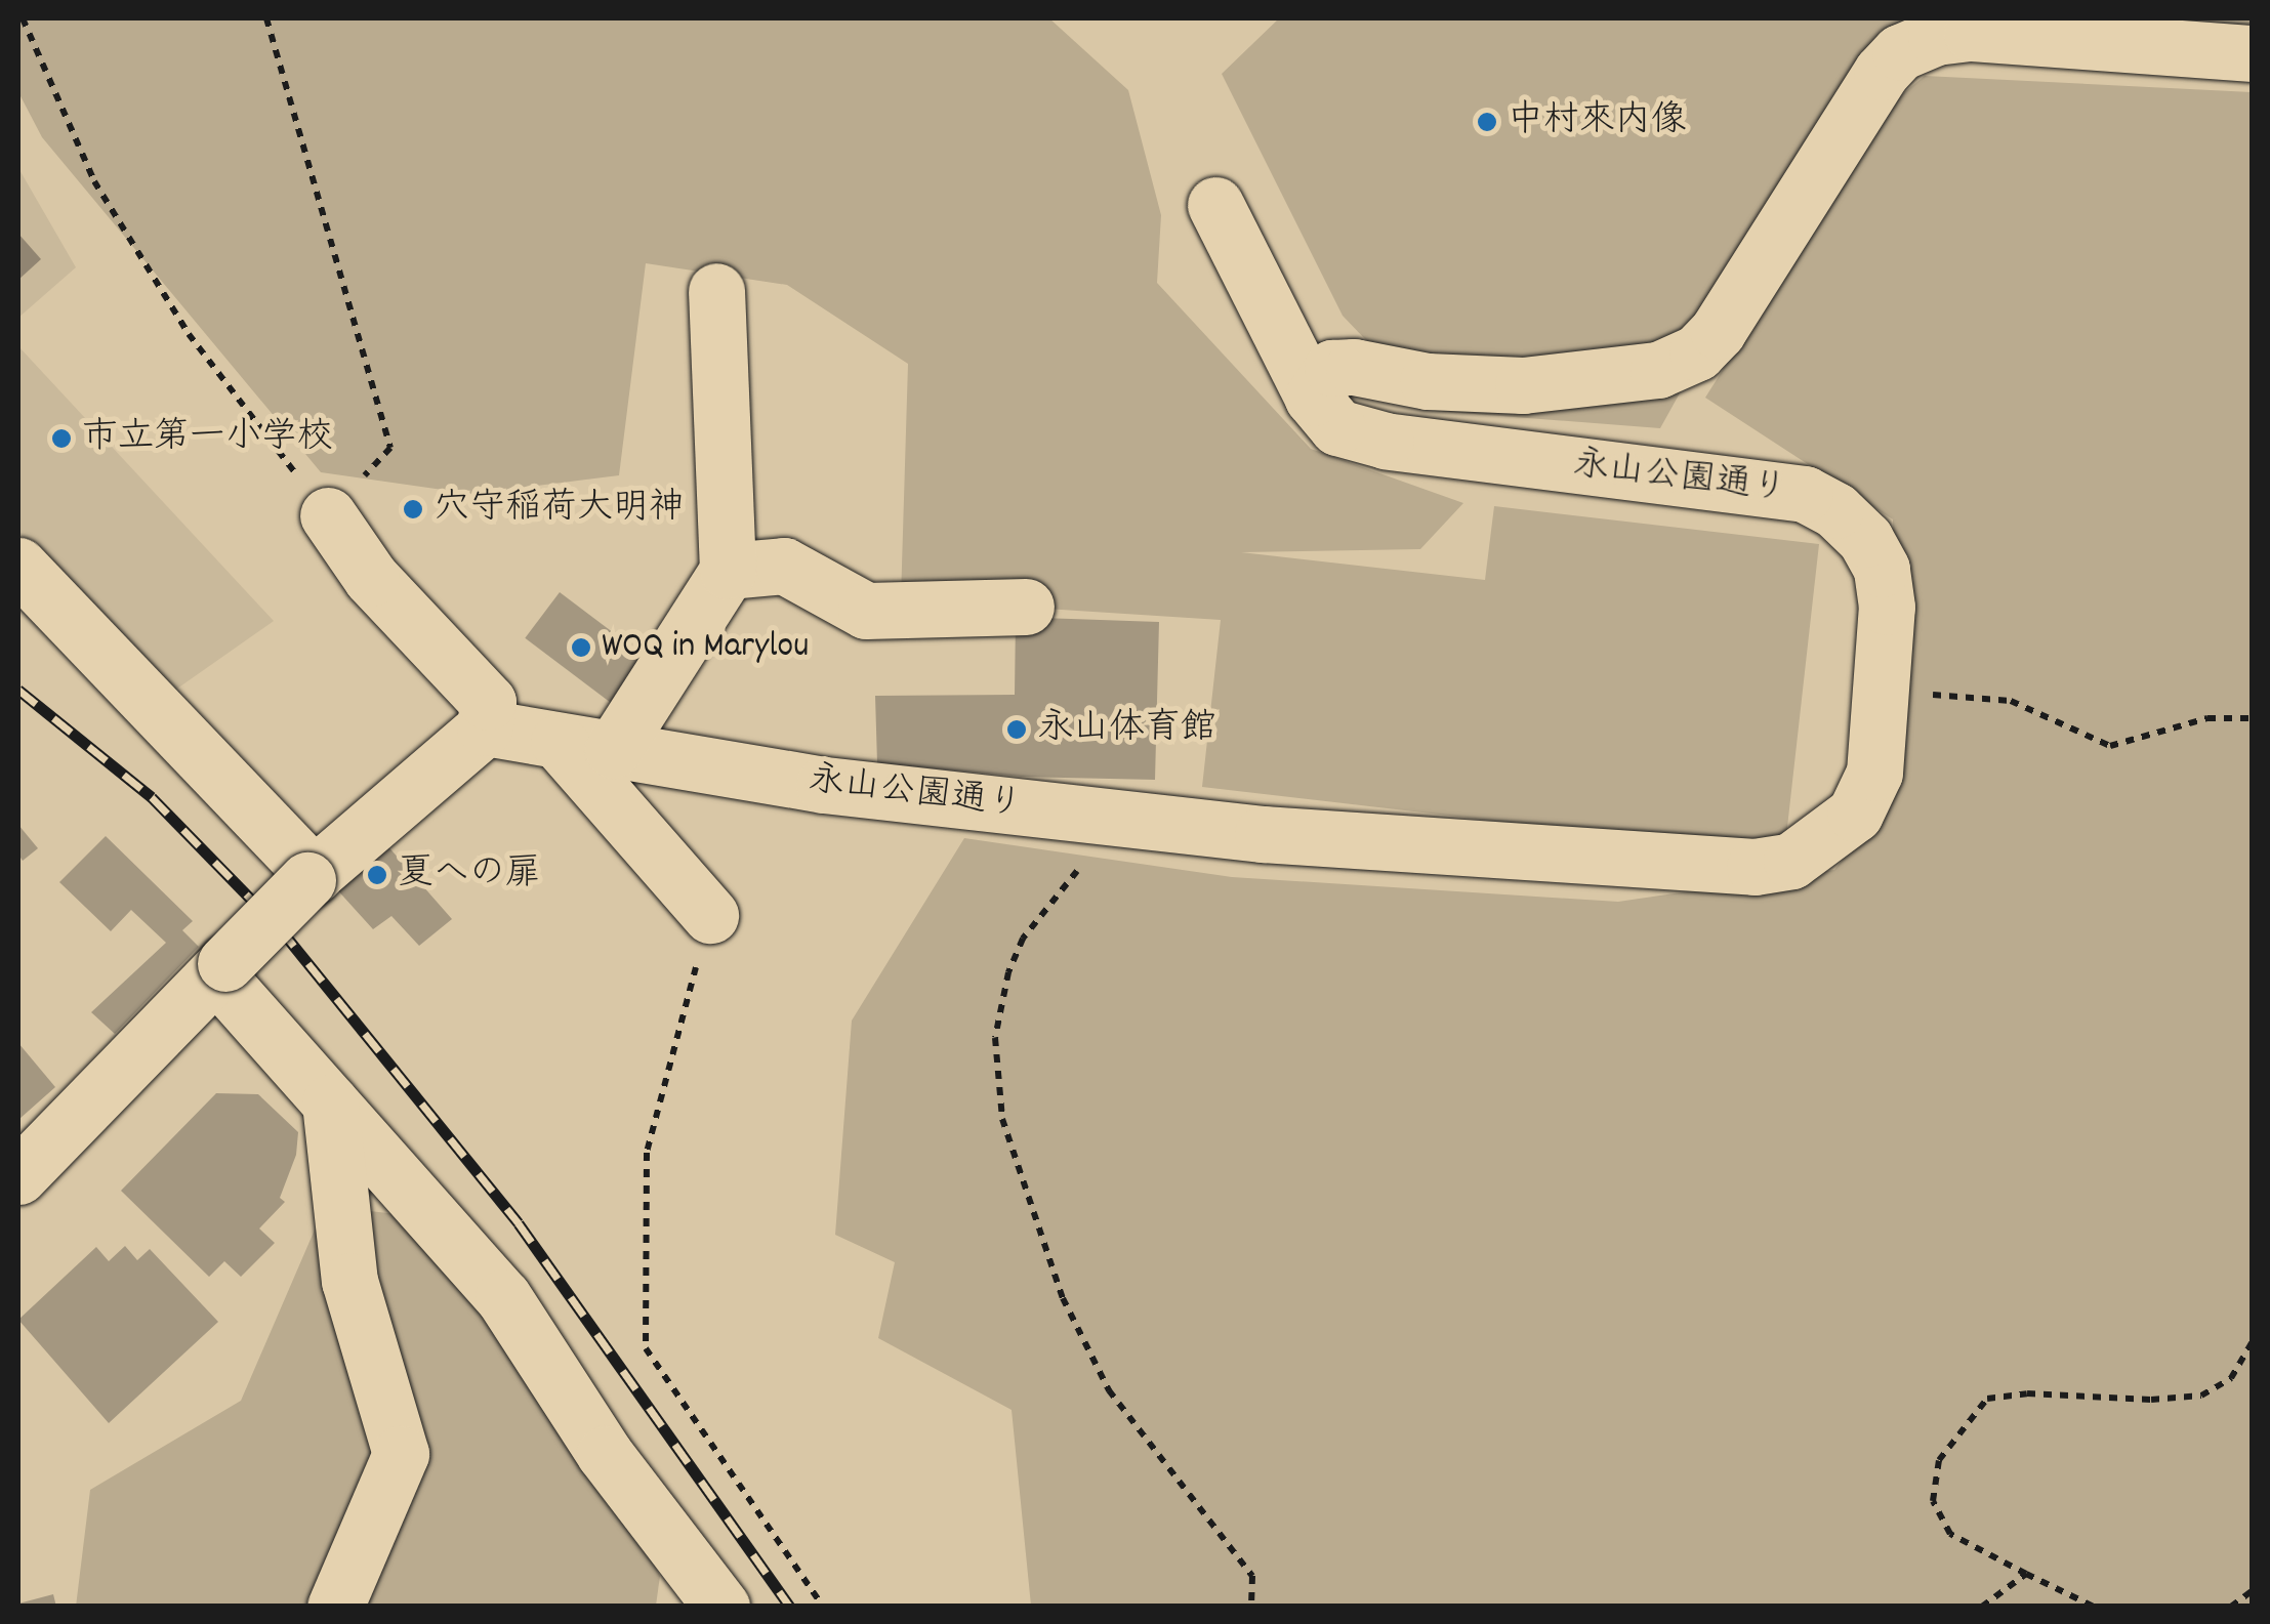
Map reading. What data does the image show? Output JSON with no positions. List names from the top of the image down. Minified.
{"streets":{"street":["永山公園通り"]},"places":["中村來内像","市立第一小学校","穴守稲荷大明神","WOQ in Marylou","永山体育館","夏への扉"]}
